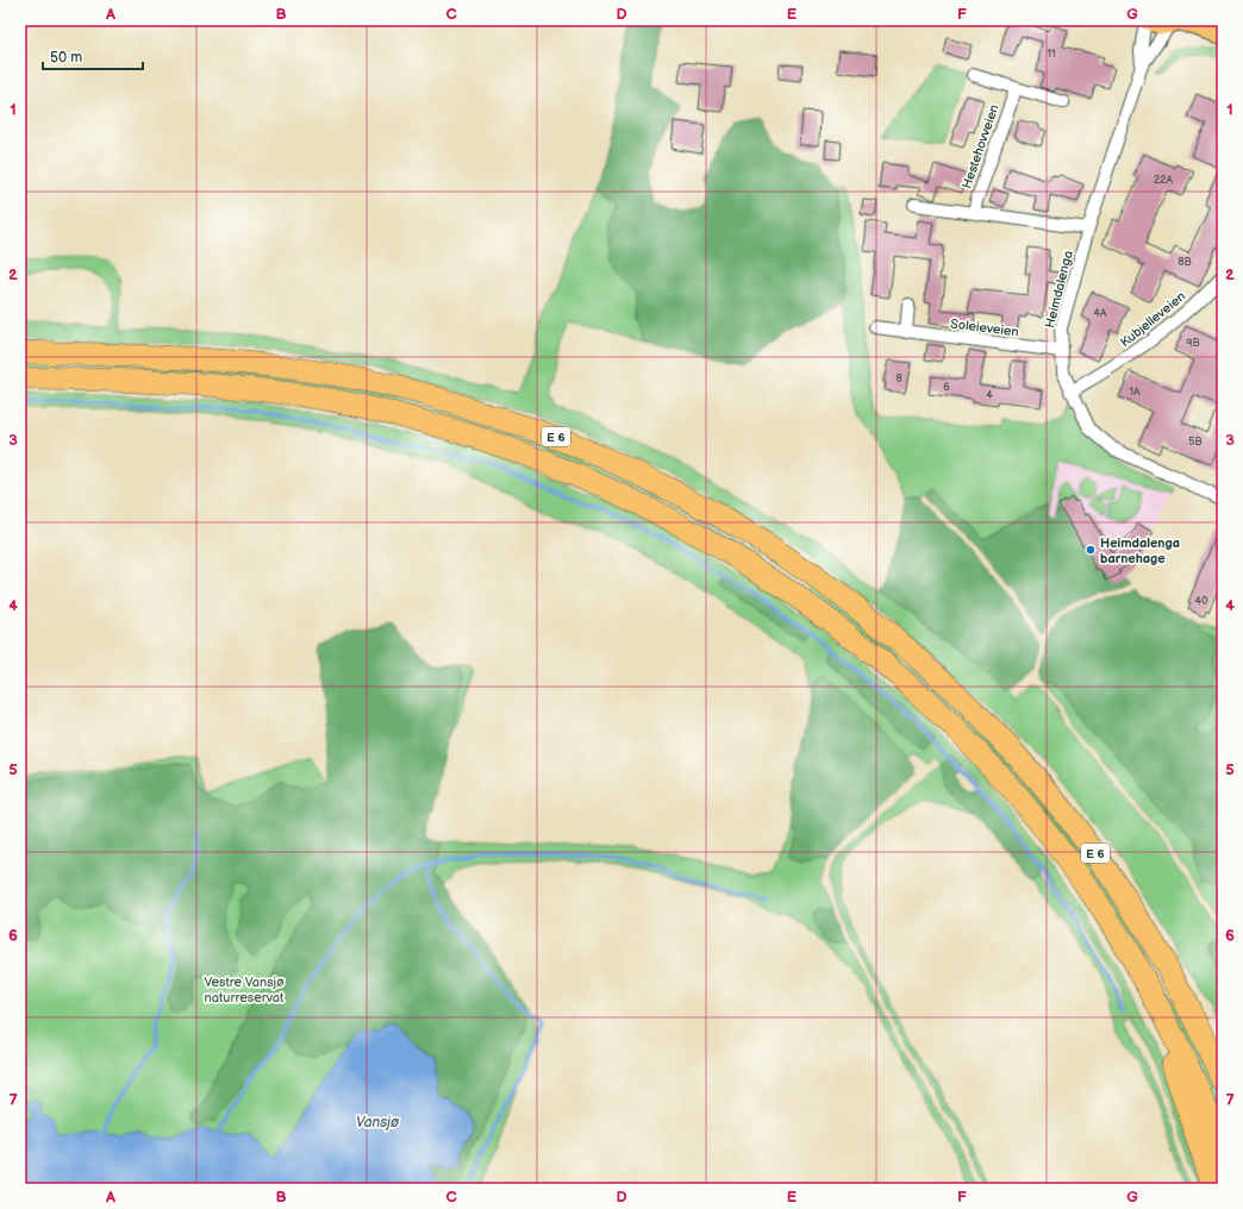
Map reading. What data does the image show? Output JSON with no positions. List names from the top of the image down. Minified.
{"streets":{"highway":["E 6"],"street":["Hestehovveien","Heimdalenga","Kubjelleveien","Soleieveien"]},"crossings":[["Heimdalenga","Kubjelleveien"],["Heimdalenga","Soleieveien"]],"water":["Vansjø"],"parks":["Vestre Vansjø naturreservat"],"places":["Heimdalenga barnehage"],"house_numbers":["11","22A","8B","4A","9B","8","6","1A","4","5B","40"],"scale_bar":"50 m","grid":{"columns":["A","B","C","D","E","F","G"],"rows":["1","2","3","4","5","6","7"]}}
